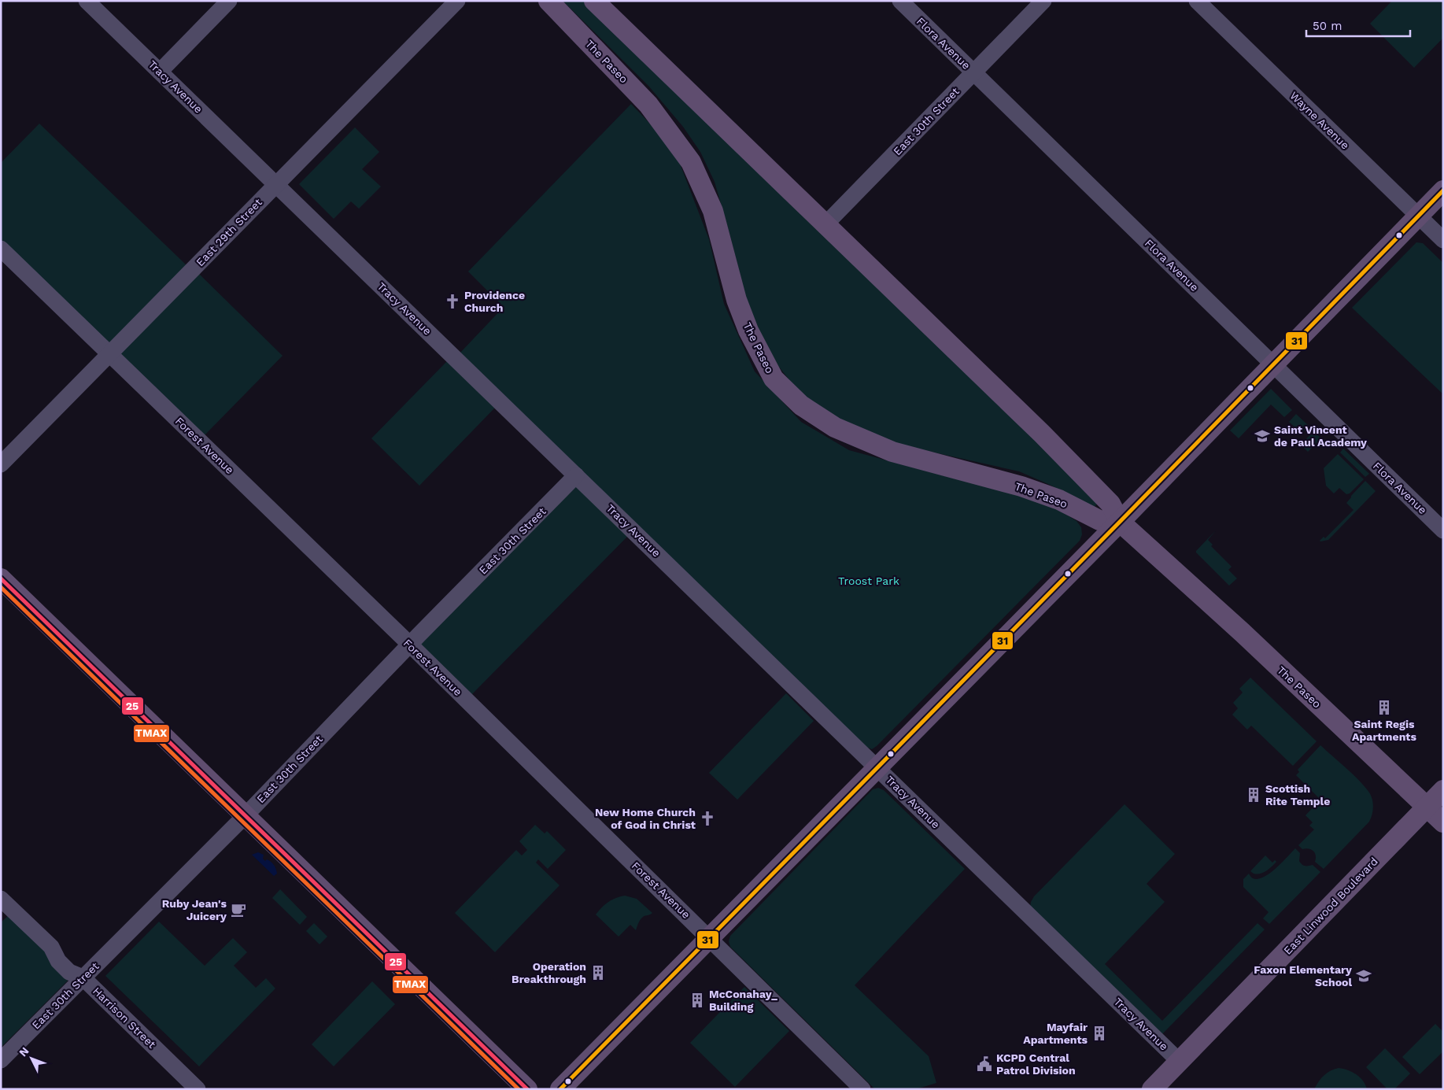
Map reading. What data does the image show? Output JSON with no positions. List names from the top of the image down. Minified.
{"streets":{"main road":["The Paseo","East Linwood Boulevard"],"street":["Flora Avenue","Tracy Avenue","Wayne Avenue","East 30th Street","East 29th Street","Forest Avenue","Harrison Street"]},"crossings":[["Flora Avenue","East 30th Street"],["The Paseo","East 30th Street"],["The Paseo","East Linwood Boulevard"],["Tracy Avenue","East 30th Street"],["Tracy Avenue","East 29th Street"],["Tracy Avenue","East Linwood Boulevard"],["East 30th Street","Forest Avenue"],["East 30th Street","Harrison Street"],["East 29th Street","Forest Avenue"]],"parks":["Troost Park"],"places":{"church":["Providence Church","New Home Church of God in Christ"],"school or university":["Saint Vincent de Paul Academy","Faxon Elementary School"],"building":["Saint Regis Apartments","Scottish Rite Temple","Operation Breakthrough","McConahay_ Building","Mayfair Apartments"],"cafe":["Ruby Jean's Juicery"],"public building":["KCPD Central Patrol Division"]},"lines":["transit line 31","transit line 25","transit line TMAX"],"scale_bar":"50 m","north":"top left"}
